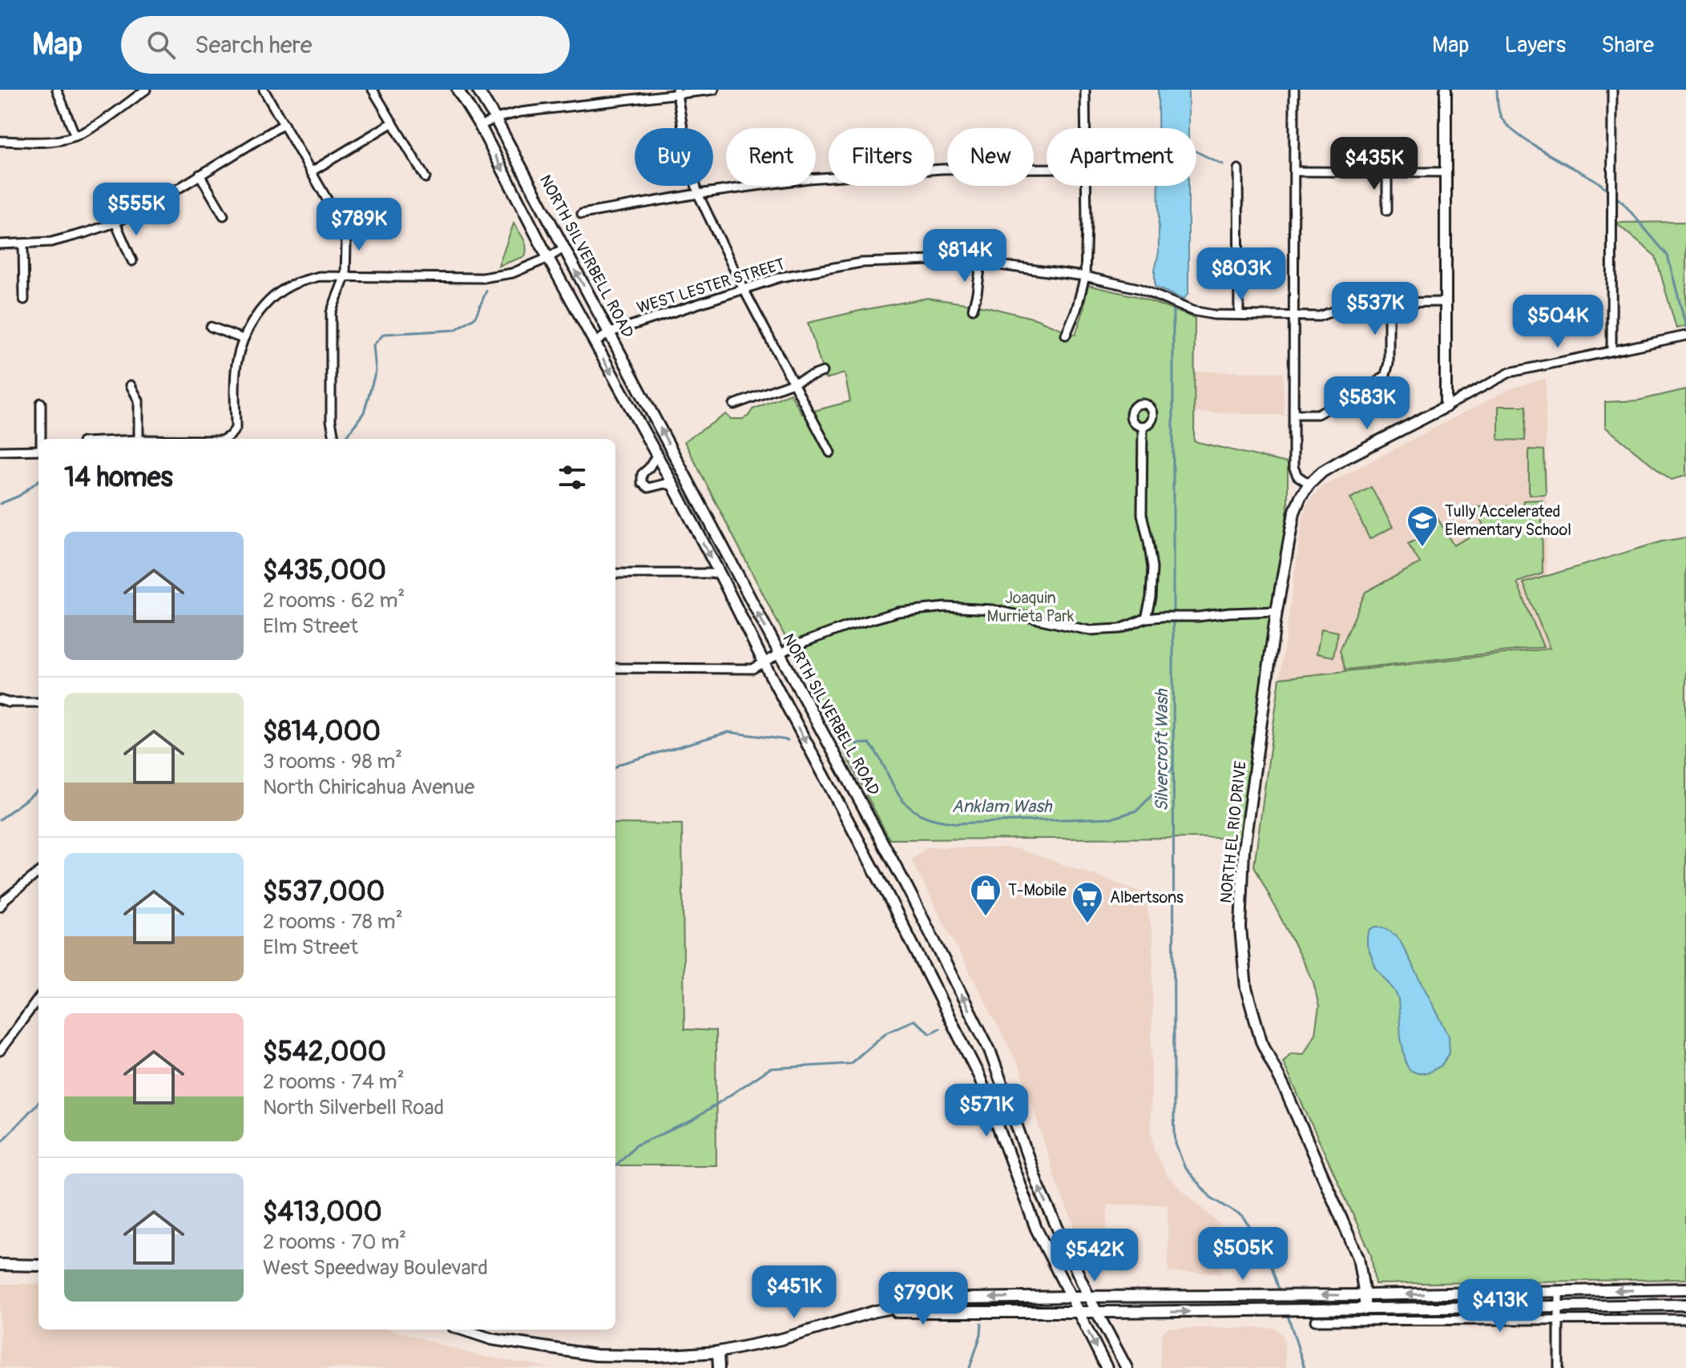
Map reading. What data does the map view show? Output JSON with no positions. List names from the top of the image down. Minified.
{"streets":{"main road":["NORTH SILVERBELL ROAD","NORTH EL RIO DRIVE"],"street":["WEST LESTER STREET"]},"crossings":[["NORTH SILVERBELL ROAD","WEST LESTER STREET"]],"water":["Silvercroft Wash","Anklam Wash"],"parks":["Joaquin Murrieta Park"],"places":{"school or university":["Tully Accelerated Elementary School"],"shop":["T-Mobile"],"supermarket":["Albertsons"]},"page":{"header":"Map","search":"Search here","nav":["Map","Layers","Share"],"chip":["Buy","Rent","Filters","New","Apartment"],"price":["$435K","$555K","$789K","$814K","$803K","$537K","$504K","$583K","$571K","$505K","$542K","$451K","$790K","$413K"],"heading":"14 homes","list":[{"name":"$435,000","note":"2 rooms · 62 m² · Elm Street"},{"name":"$814,000","note":"3 rooms · 98 m² · North Chiricahua Avenue"},{"name":"$537,000","note":"2 rooms · 78 m² · Elm Street"},{"name":"$542,000","note":"2 rooms · 74 m² · North Silverbell Road"},{"name":"$413,000","note":"2 rooms · 70 m² · West Speedway Boulevard"}]}}
